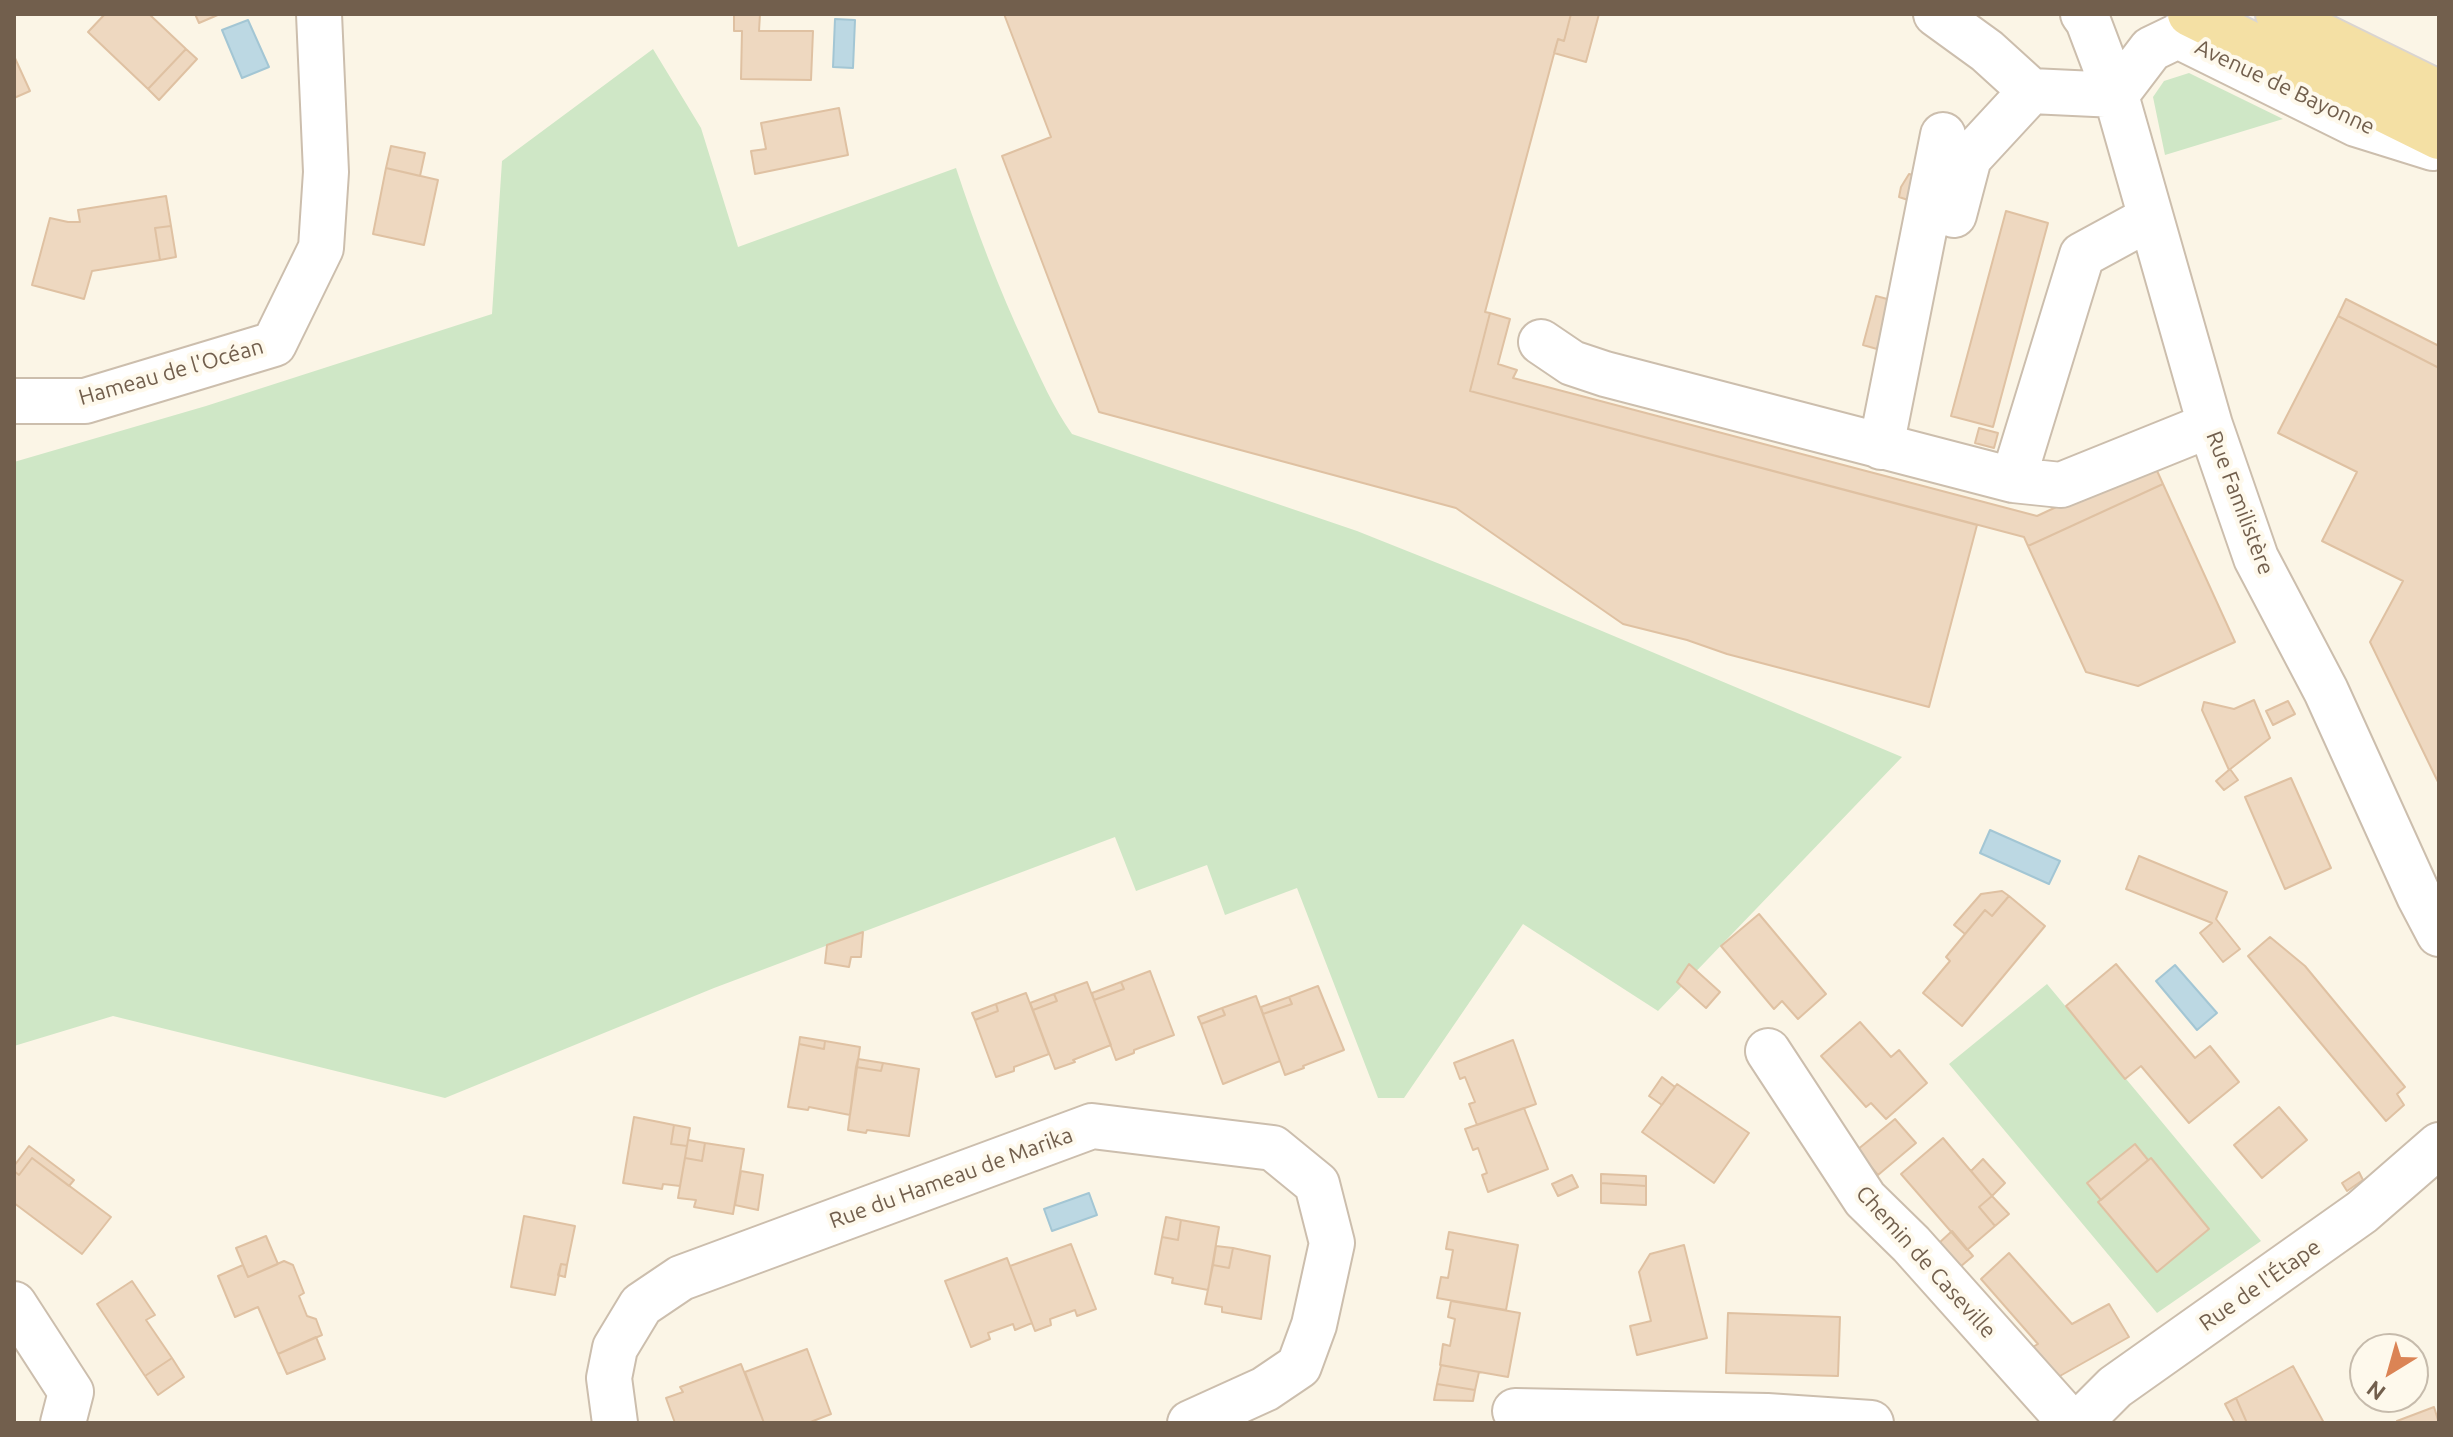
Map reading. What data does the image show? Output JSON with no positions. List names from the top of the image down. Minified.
{"streets":{"main road":["Avenue de Bayonne"],"street":["Hameau de l'Océan","Rue Familistère","Rue du Hameau de Marika","Chemin de Caseville","Rue de l'Étape"]},"north":"bottom left"}
